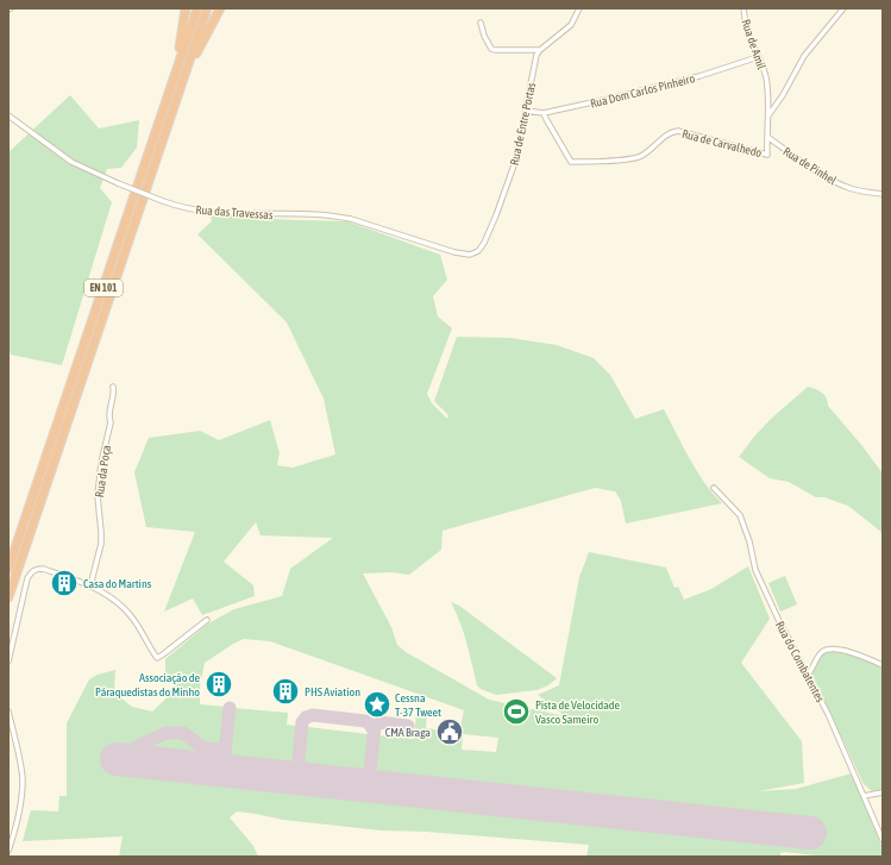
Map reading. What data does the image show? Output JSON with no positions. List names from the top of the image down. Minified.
{"streets":{"highway":["EN 101"],"street":["Rua de Amil","Rua Dom Carlos Pinheiro","Rua de Entre Portas","Rua de Carvalhedo","Rua de Pinhel","Rua das Travessas","Rua da Poça","Rua do Combatentes"]},"crossings":[["Rua de Amil","Rua Dom Carlos Pinheiro"],["Rua de Amil","Rua de Carvalhedo"],["Rua de Amil","Rua de Pinhel"],["Rua Dom Carlos Pinheiro","Rua de Entre Portas"],["Rua Dom Carlos Pinheiro","Rua de Carvalhedo"],["Rua de Entre Portas","Rua das Travessas"]],"places":{"building":["Casa do Martins","Associação de Páraquedistas do Minho","PHS Aviation"],"place":["Cessna T-37 Tweet"],"sports":["Pista de Velocidade Vasco Sameiro"],"public building":["CMA Braga"]}}
